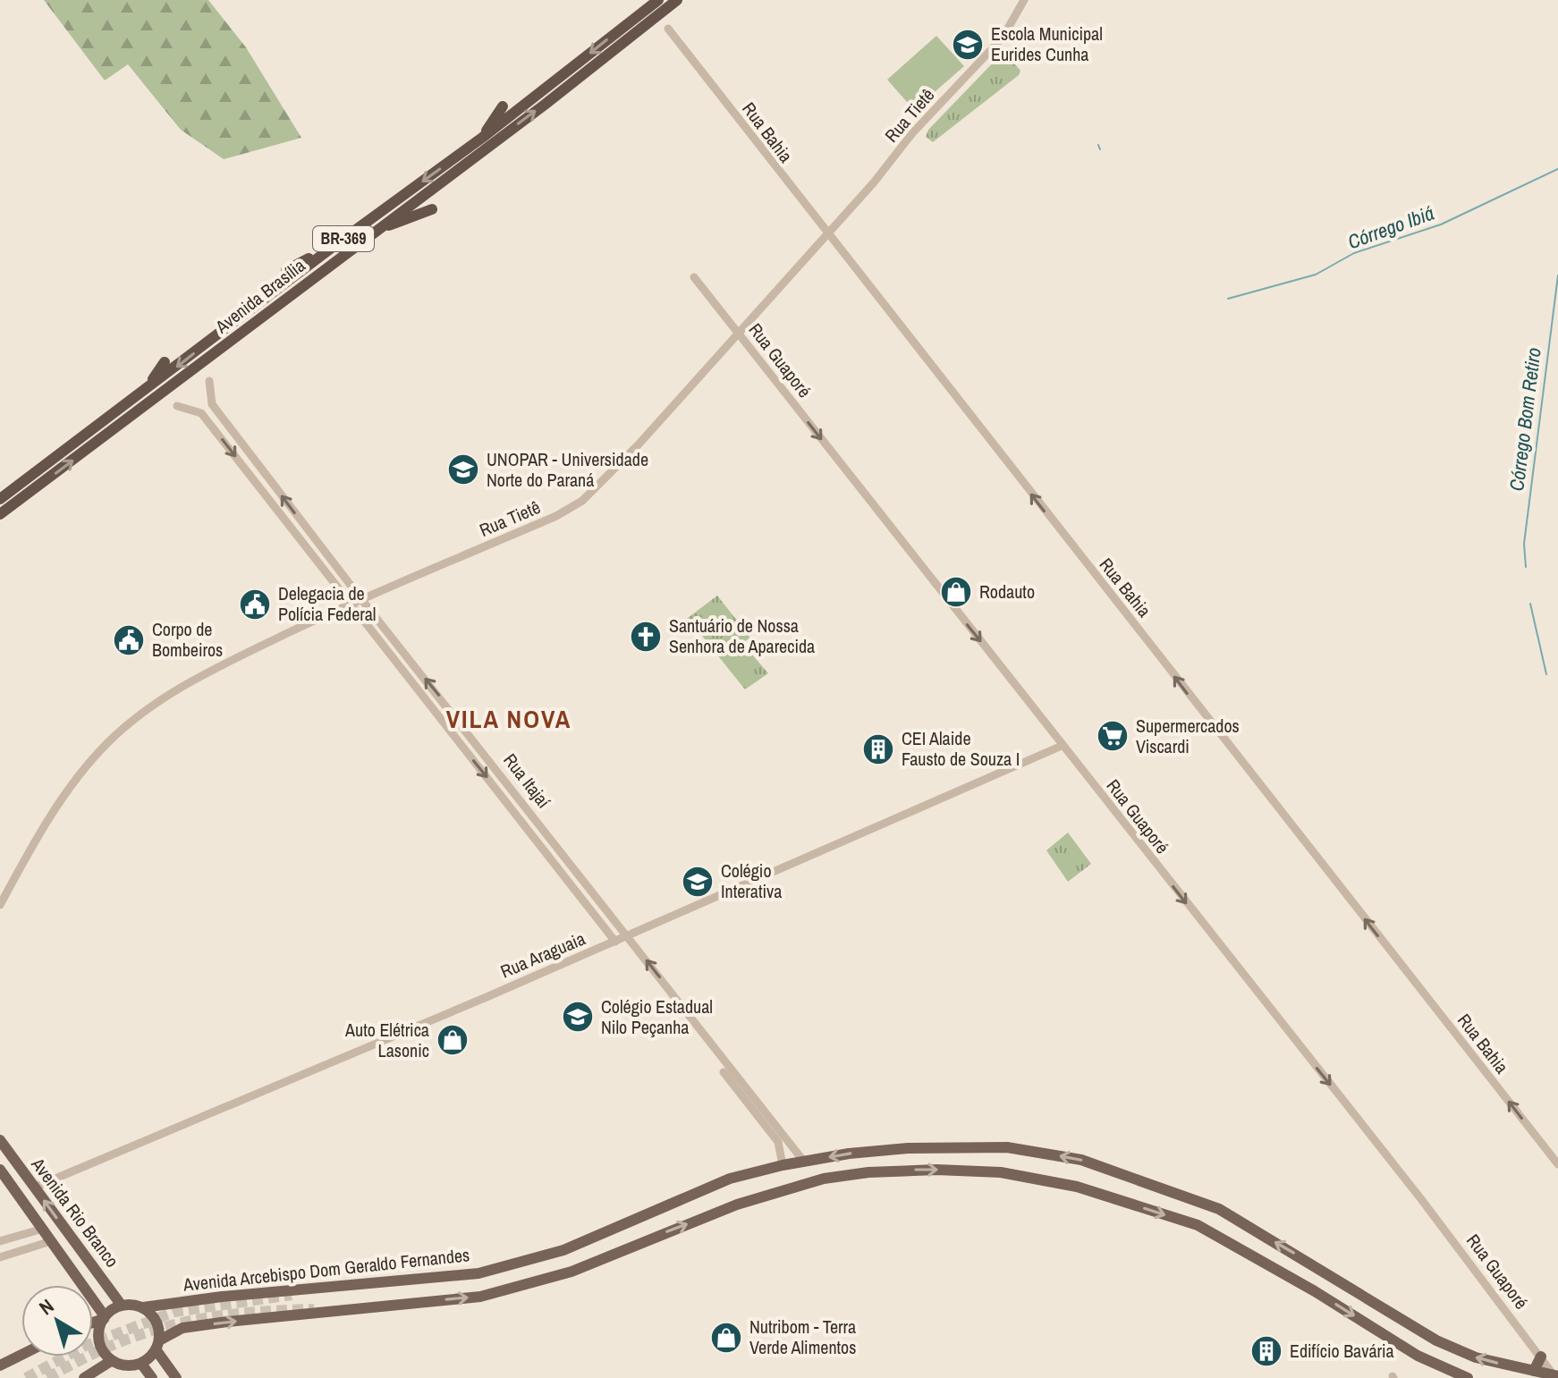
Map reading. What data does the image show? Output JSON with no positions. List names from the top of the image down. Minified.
{"streets":{"highway":["BR-369","Avenida Brasília"],"main road":["Avenida Rio Branco","Avenida Arcebispo Dom Geraldo Fernandes"],"street":["Rua Tietê","Rua Bahia","Rua Guaporé","Rua Itajaí","Rua Araguaia"]},"crossings":[["Rua Tietê","Rua Bahia"],["Rua Tietê","Rua Guaporé"],["Rua Tietê","Rua Itajaí"],["Rua Guaporé","Rua Araguaia"],["Rua Guaporé","Avenida Arcebispo Dom Geraldo Fernandes"],["Rua Itajaí","Rua Araguaia"],["Rua Itajaí","Avenida Arcebispo Dom Geraldo Fernandes"],["Rua Araguaia","Avenida Rio Branco"],["Avenida Rio Branco","Avenida Arcebispo Dom Geraldo Fernandes"]],"one_way":["Rua Bahia","Rua Guaporé"],"districts":["VILA NOVA"],"water":["Córrego Ibiá","Córrego Bom Retiro"],"places":{"school or university":["Escola Municipal Eurides Cunha","UNOPAR - Universidade Norte do Paraná","Colégio Interativa","Colégio Estadual Nilo Peçanha"],"shop":["Rodauto","Auto Elétrica Lasonic","Nutribom - Terra Verde Alimentos"],"public building":["Delegacia de Polícia Federal","Corpo de Bombeiros"],"church":["Santuário de Nossa Senhora de Aparecida"],"supermarket":["Supermercados Viscardi"],"building":["CEI Alaide Fausto de Souza I","Edifício Bavária"]},"north":"top left"}
